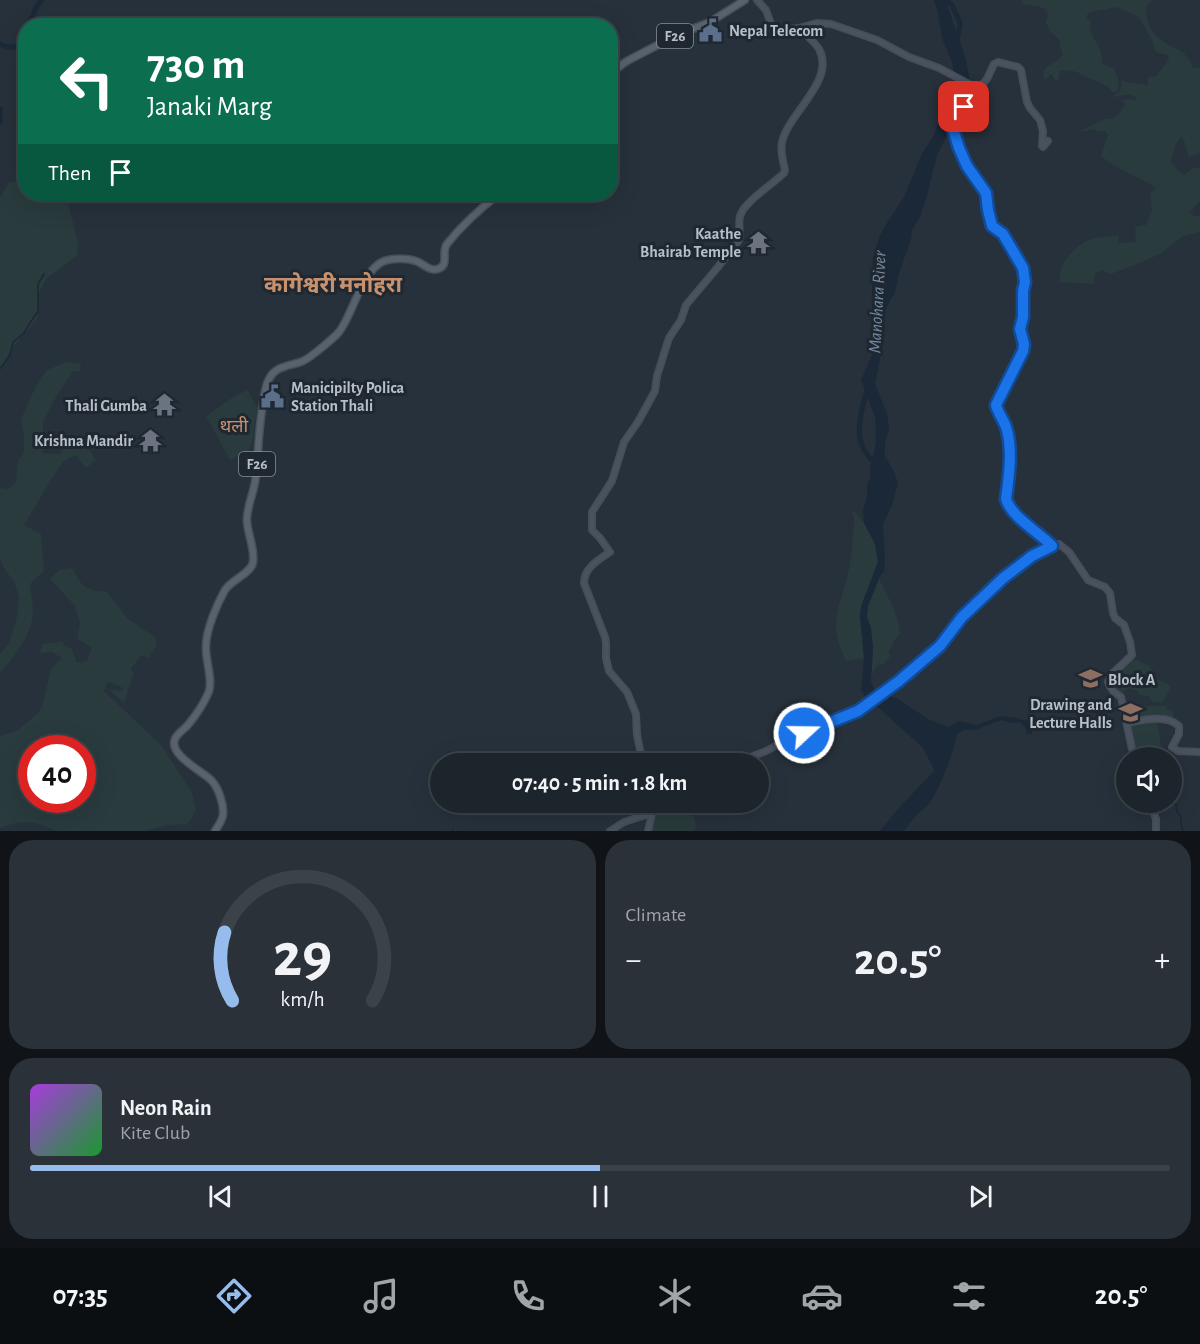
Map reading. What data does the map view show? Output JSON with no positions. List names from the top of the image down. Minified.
{"streets":{"main road":["F26"]},"districts":["कागेश्वरी मनोहरा","थली"],"water":["Manohara River"],"places":{"public building":["Nepal Telecom","Manicipilty Polica Station Thali"],"temple":["Kaathe Bhairab Temple","Thali Gumba","Krishna Mandir"],"school or university":["Block A","Drawing and Lecture Halls"]},"page":{"turn":["730 m","Janaki Marg"],"then":"Then","limit":"40","trip":"07:40 · 5 min · 1.8 km","tile":"Climate","heat":["−","20.5°","+"],"song":["Neon Rain","Kite Club"],"tabs":["07:35","20.5°"],"gauge":["29","km/h"]}}
